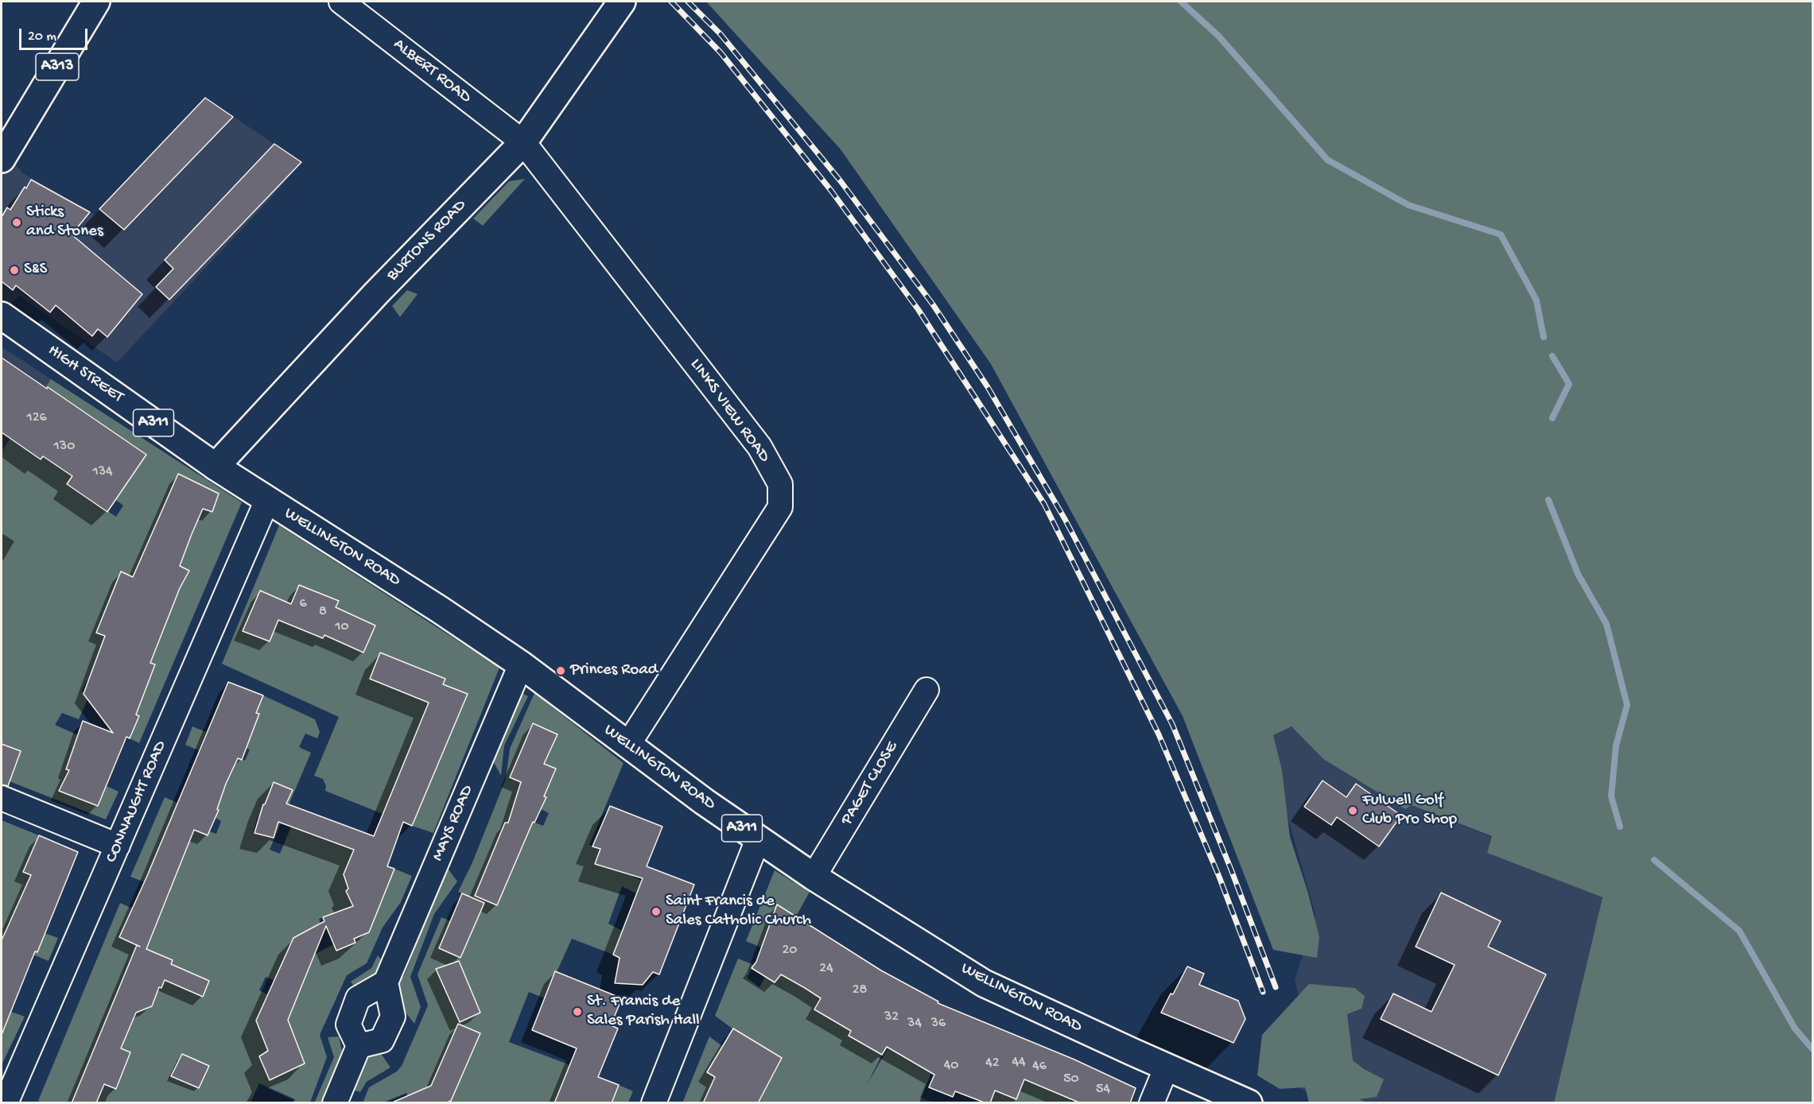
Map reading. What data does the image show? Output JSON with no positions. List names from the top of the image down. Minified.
{"streets":{"main road":["A313","BURTONS ROAD","HIGH STREET","A311","WELLINGTON ROAD"],"street":["ALBERT ROAD","LINKS VIEW ROAD","PAGET CLOSE","CONNAUGHT ROAD","MAYS ROAD"]},"crossings":[["ALBERT ROAD","BURTONS ROAD"],["ALBERT ROAD","LINKS VIEW ROAD"],["BURTONS ROAD","HIGH STREET"],["BURTONS ROAD","LINKS VIEW ROAD"],["BURTONS ROAD","WELLINGTON ROAD"],["HIGH STREET","WELLINGTON ROAD"],["LINKS VIEW ROAD","WELLINGTON ROAD"],["WELLINGTON ROAD","PAGET CLOSE"],["WELLINGTON ROAD","CONNAUGHT ROAD"],["WELLINGTON ROAD","MAYS ROAD"]],"places":["Sticks and Stones","S&S","Princes Road","Fulwell Golf Club Pro Shop","Saint Francis de Sales Catholic Church","St. Francis de Sales Parish Hall"],"house_numbers":["126","130","134","6","8","10","20","24","28","32","34","36","44","42","40","46","50","54"],"scale_bar":"20 m"}
